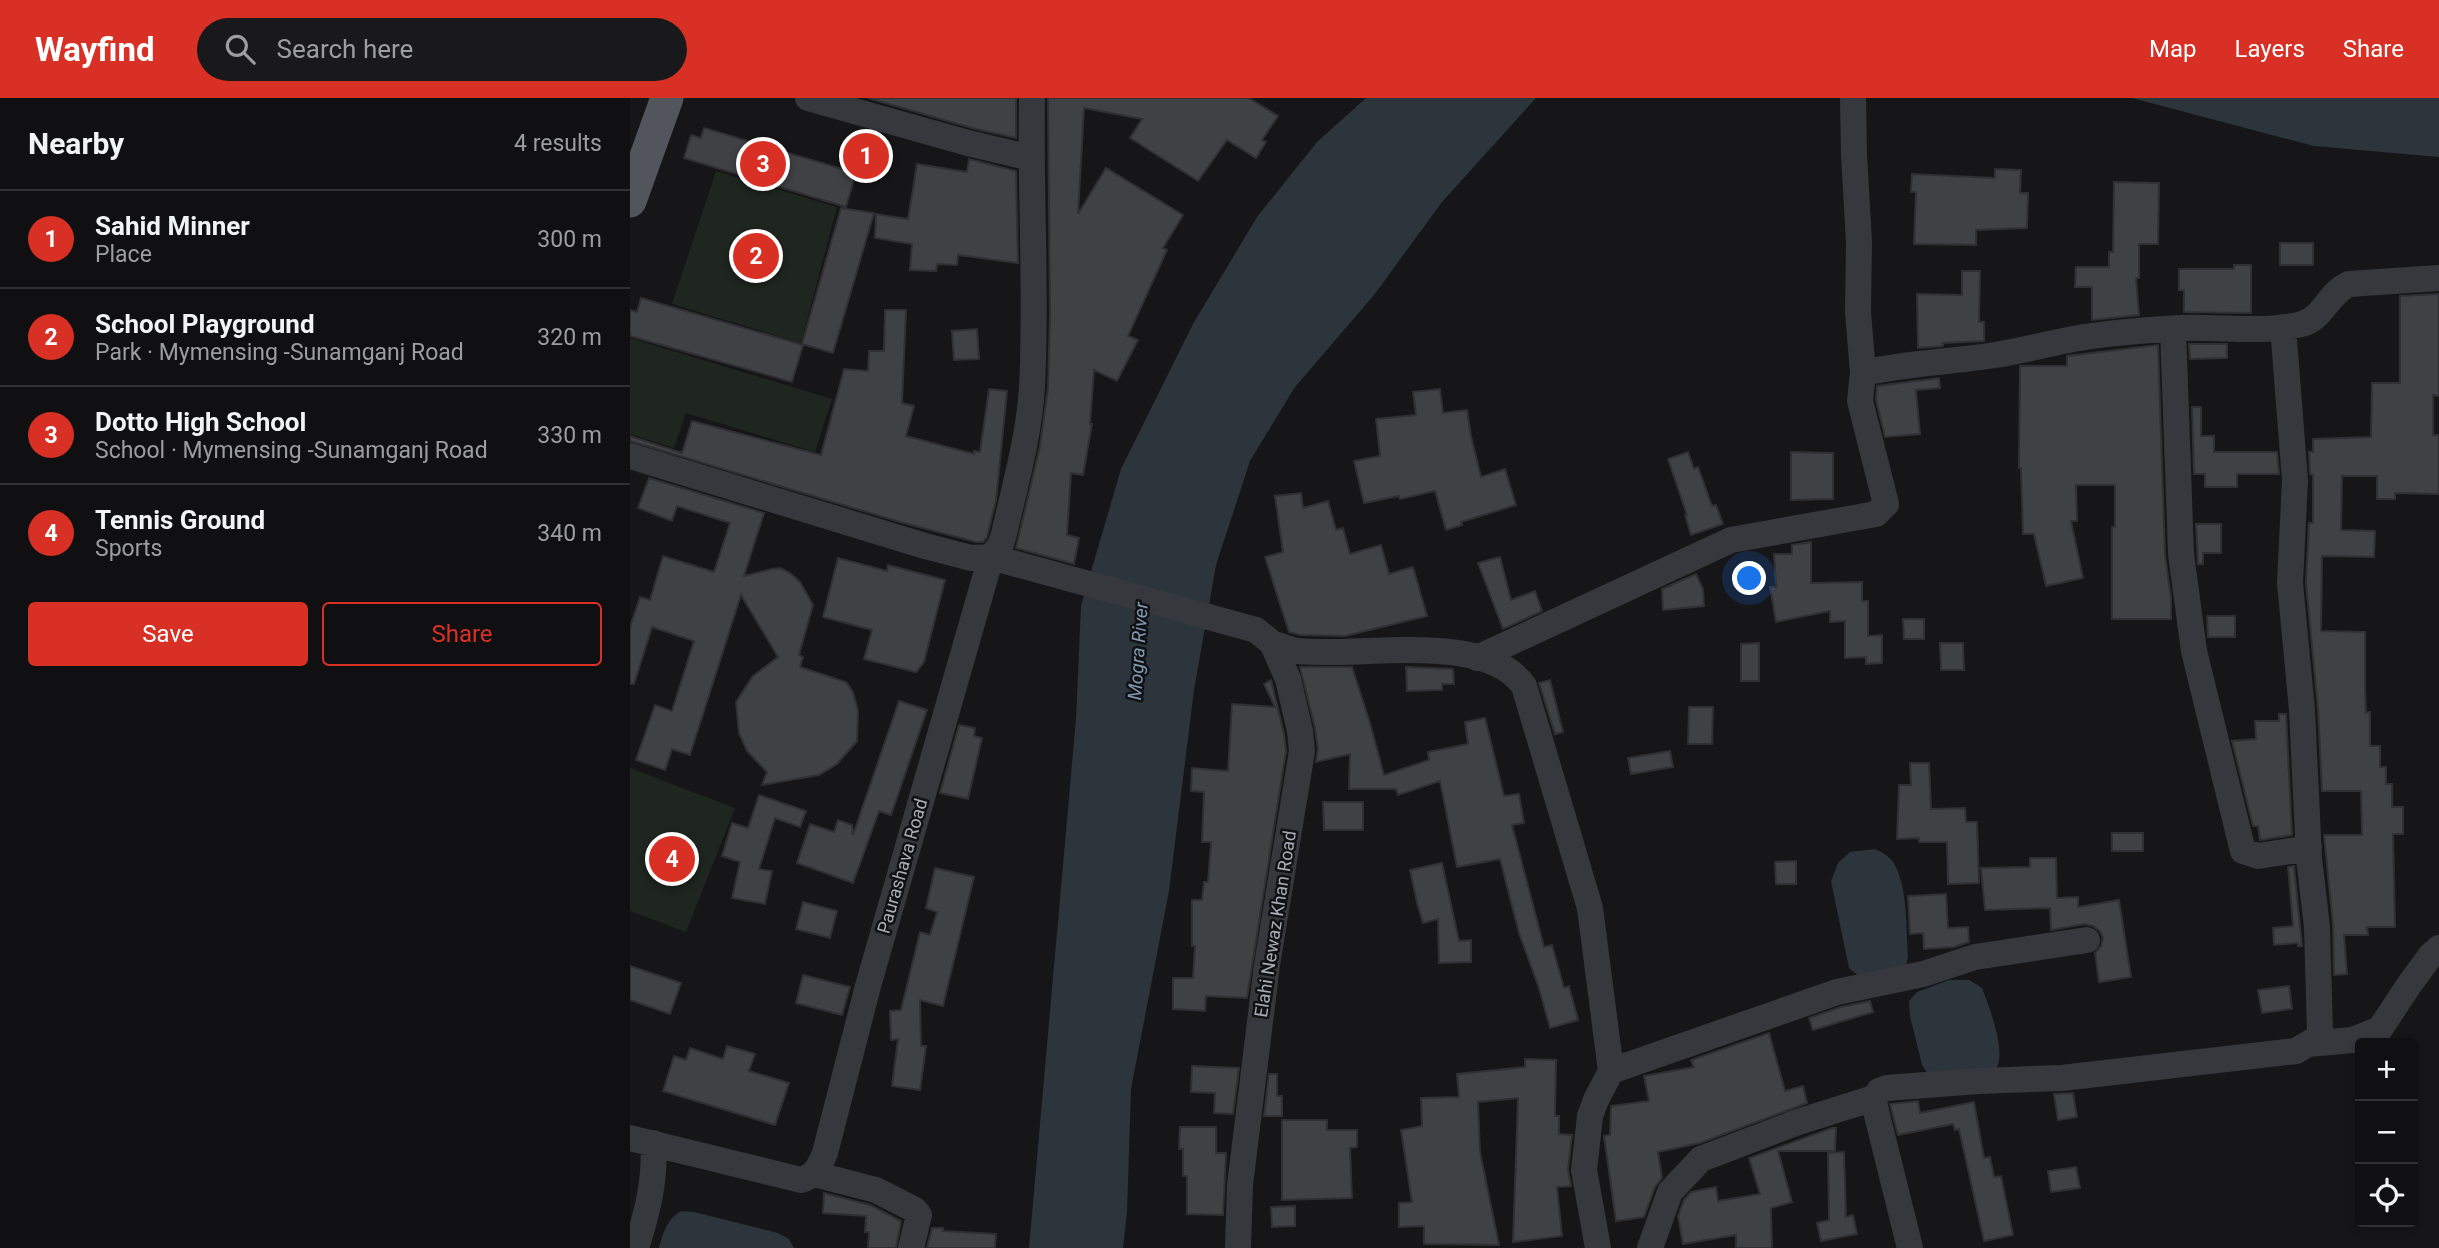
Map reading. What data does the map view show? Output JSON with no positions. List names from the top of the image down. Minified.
{"streets":{"street":["Paurashava Road","Elahi Newaz Khan Road"]},"water":["Mogra River"],"page":{"header":"Wayfind","search":"Search here","nav":["Map","Layers","Share"],"heading":["Nearby","4 results"],"pins":["1","3","2","4"],"list":[{"mark":"1","name":"Sahid Minner","note":"Place","value":"300 m"},{"mark":"2","name":"School Playground","note":"Park · Mymensing -Sunamganj Road","value":"320 m"},{"mark":"3","name":"Dotto High School","note":"School · Mymensing -Sunamganj Road","value":"330 m"},{"mark":"4","name":"Tennis Ground","note":"Sports","value":"340 m"}],"buttons":["Save","Share"],"map_buttons":["+","−"]}}
